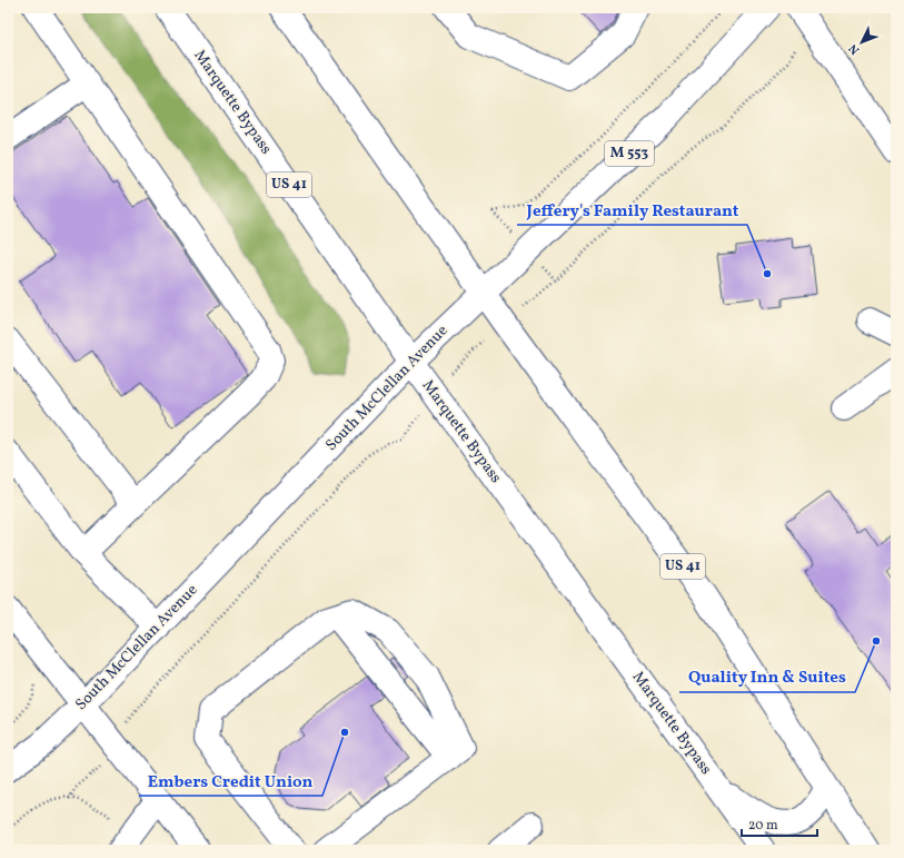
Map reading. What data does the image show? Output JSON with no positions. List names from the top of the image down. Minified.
{"streets":{"main road":["Marquette Bypass","M 553","US 41","South McClellan Avenue"]},"crossings":[["Marquette Bypass","South McClellan Avenue"],["US 41","South McClellan Avenue"]],"places":["Jeffery's Family Restaurant","Quality Inn & Suites","Embers Credit Union"],"scale_bar":"20 m","north":"bottom left"}
